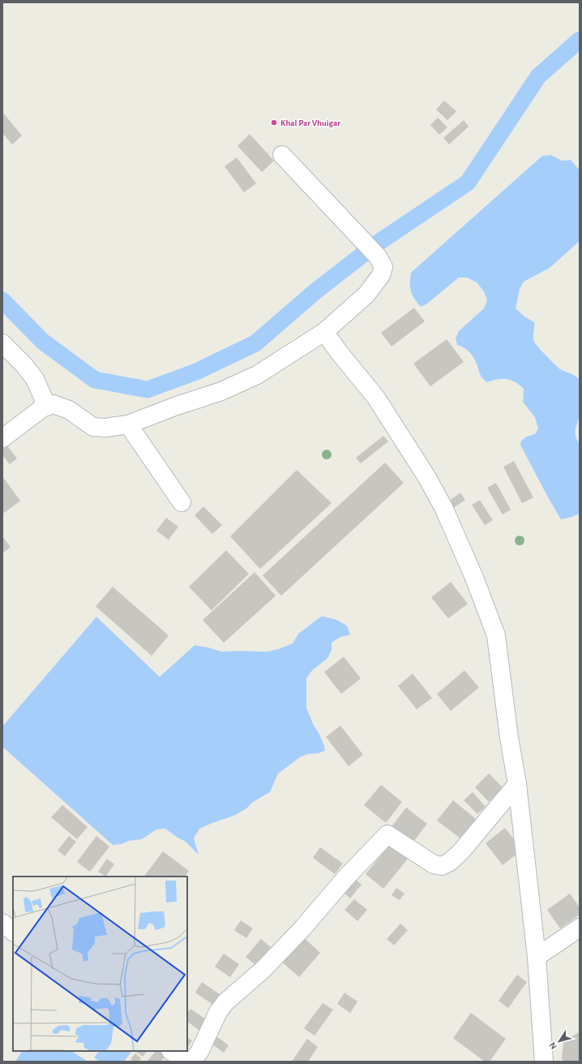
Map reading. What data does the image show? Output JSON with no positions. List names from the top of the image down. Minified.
{"places":["Khal Par Vhuigar"],"north":"bottom left"}
